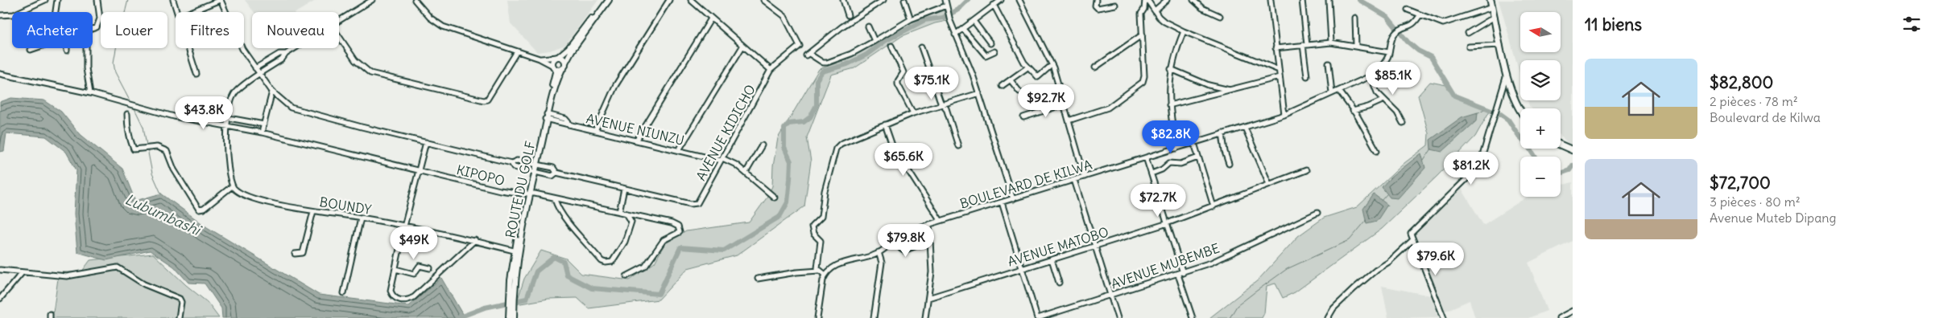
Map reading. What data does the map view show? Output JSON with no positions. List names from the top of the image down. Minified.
{"streets":{"main road":["ROUTE DU GOLF"],"street":["AVENUE NIUNZU","AVENUE KIDICHO","KIPOPO","BOULEVARD DE KILWA","BOUNDY","AVENUE MATOBO","AVENUE MUBEMBE"]},"crossings":[["AVENUE NIUNZU","AVENUE KIDICHO"],["AVENUE NIUNZU","ROUTE DU GOLF"],["KIPOPO","ROUTE DU GOLF"],["ROUTE DU GOLF","BOUNDY"]],"water":["Lubumbashi"],"north":"left","page":{"heading":"11 biens","map_buttons":["+","−"],"chip":["Acheter","Louer","Filtres","Nouveau"],"list":[{"name":"$82,800","note":"2 pièces · 78 m² · Boulevard de Kilwa"},{"name":"$72,700","note":"3 pièces · 80 m² · Avenue Muteb Dipang"}],"price":["$85.1K","$75.1K","$92.7K","$43.8K","$82.8K","$65.6K","$81.2K","$72.7K","$79.8K","$49K","$79.6K"]}}
